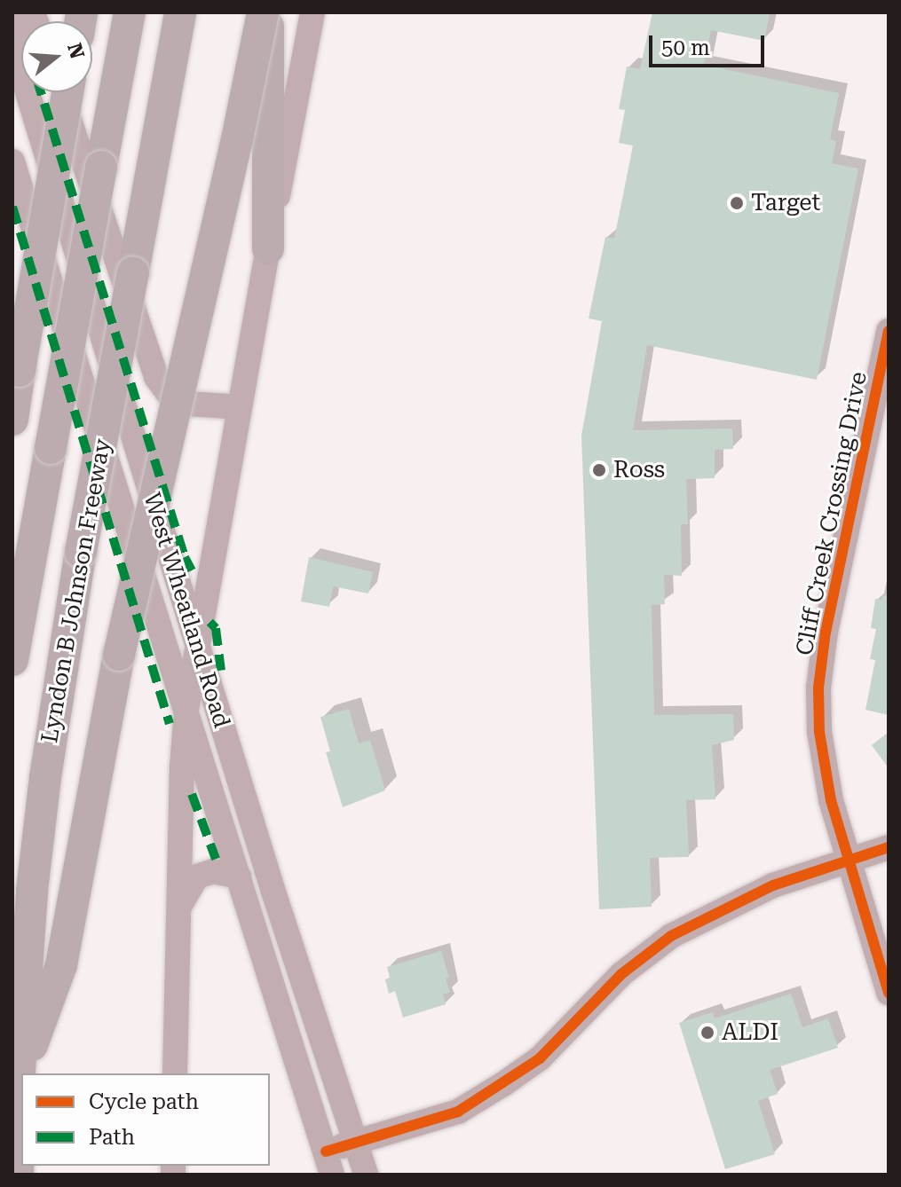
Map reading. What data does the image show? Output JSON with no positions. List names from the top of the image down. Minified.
{"streets":{"highway":["Lyndon B Johnson Freeway"],"main road":["Cliff Creek Crossing Drive","West Wheatland Road"]},"places":["Target","Ross","ALDI"],"legend":["Cycle path","Path"],"scale_bar":"50 m","north":"right"}
